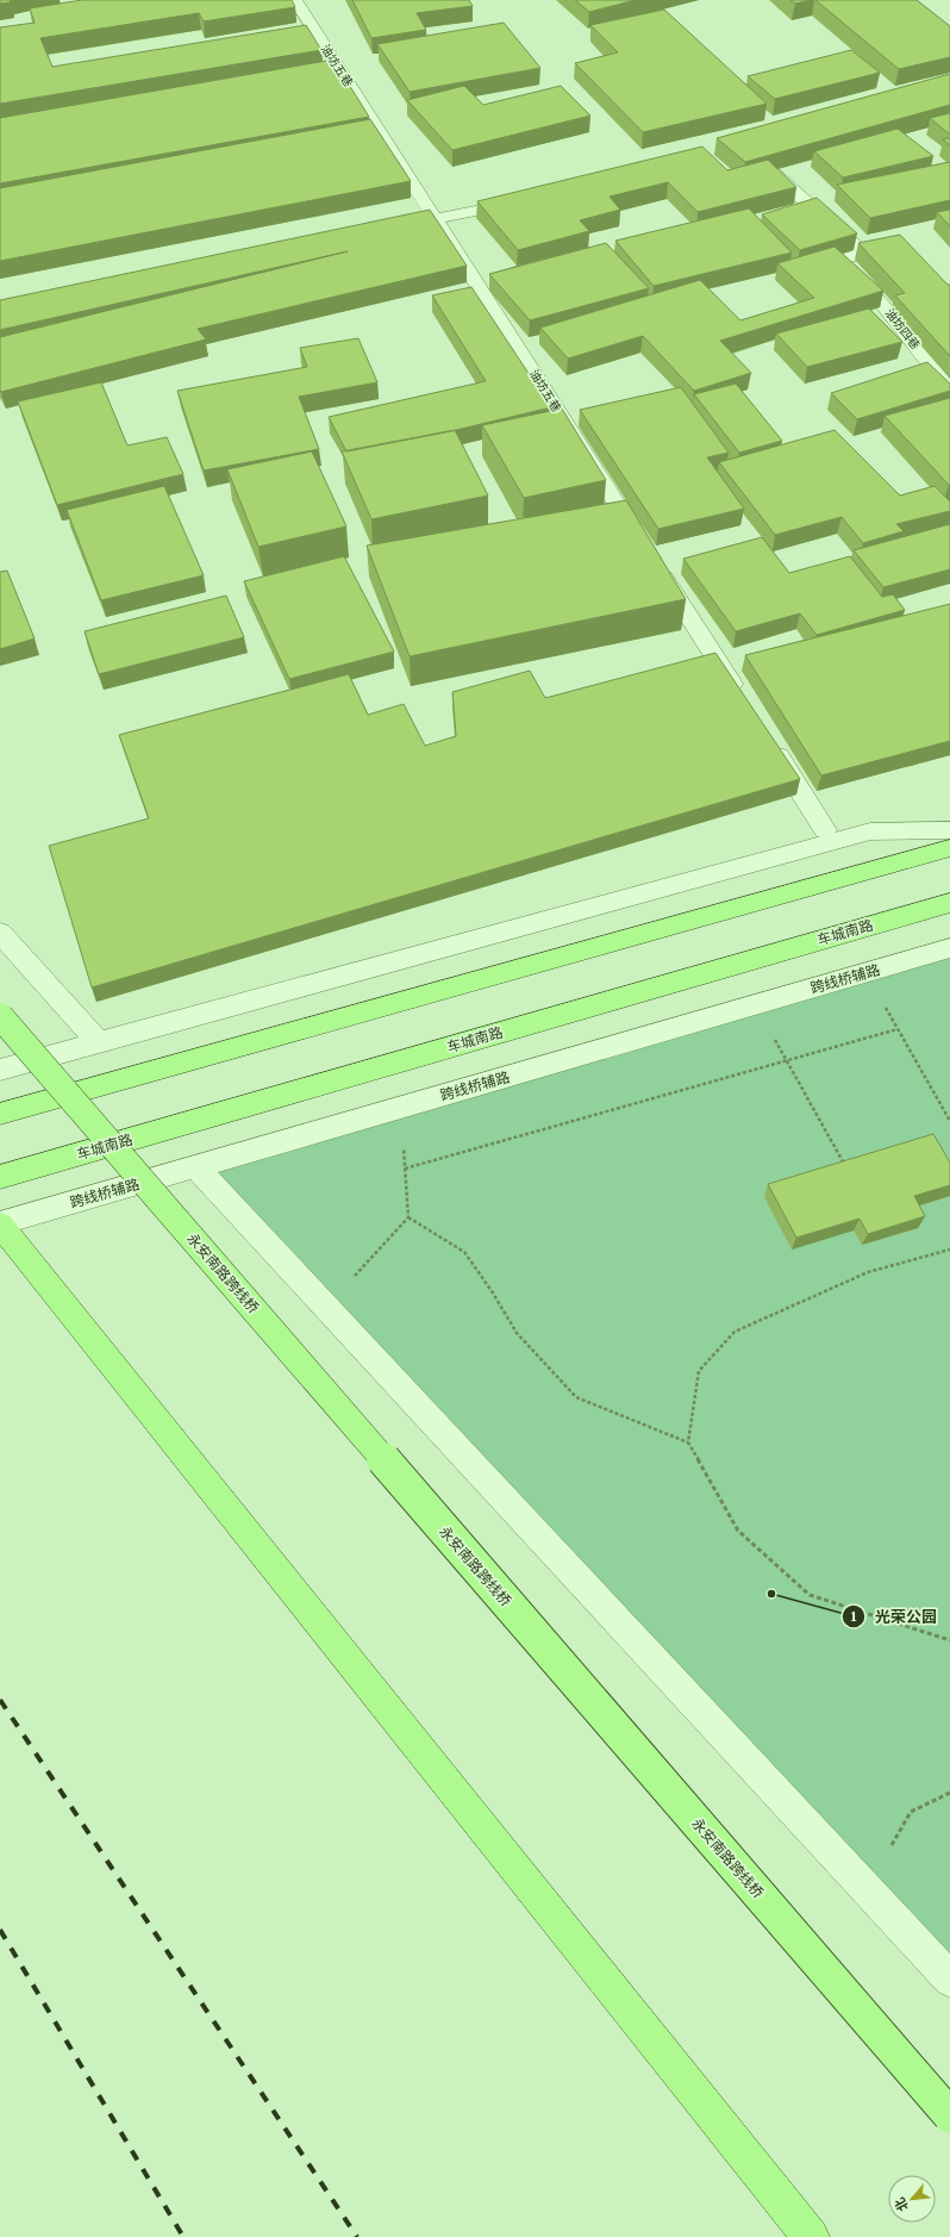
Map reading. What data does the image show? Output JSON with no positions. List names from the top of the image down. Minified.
{"streets":{"main road":["车城南路","永安南路跨线桥"],"street":["油坊五巷","油坊四巷","跨线桥辅路"]},"places":["光荣公园"],"north":"bottom left"}
